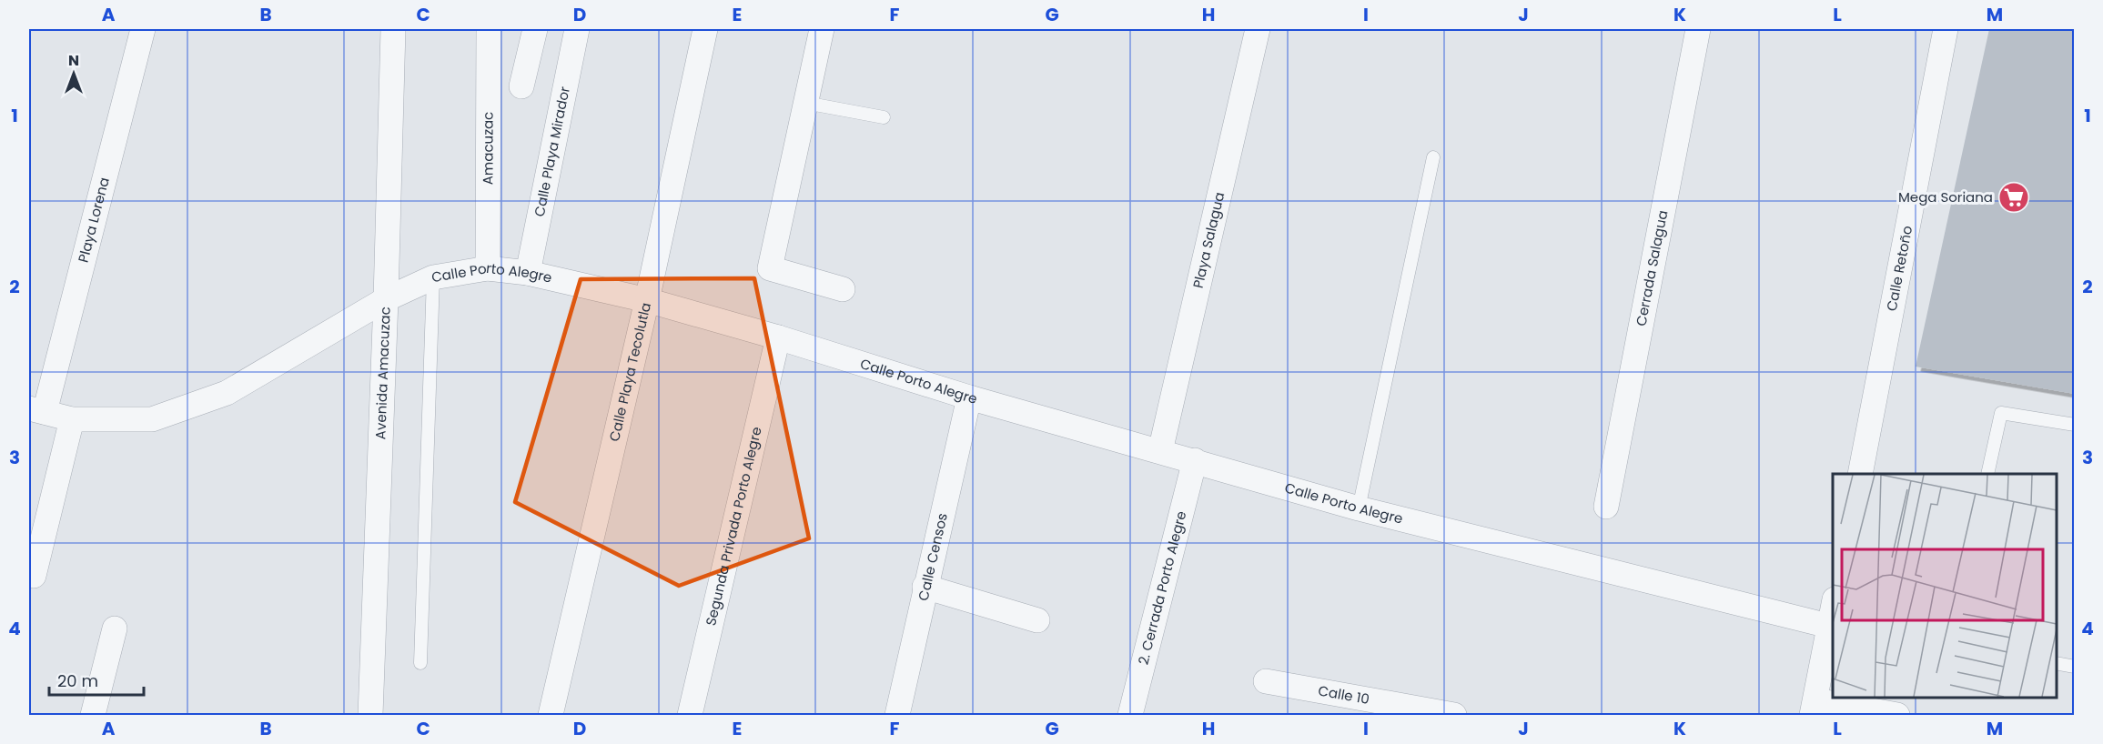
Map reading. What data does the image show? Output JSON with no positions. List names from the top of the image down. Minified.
{"streets":{"street":["Amacuzac","Calle Playa Mirador","Playa Lorena","Playa Salagua","Cerrada Salagua","Calle Retoño","Calle Porto Alegre","Avenida Amacuzac","Calle Playa Tecolutla","Segunda Privada Porto Alegre","Calle Censos","2. Cerrada Porto Alegre","Calle 10"]},"crossings":[["Amacuzac","Calle Porto Alegre"],["Calle Playa Mirador","Calle Porto Alegre"],["Playa Lorena","Calle Porto Alegre"],["Playa Salagua","Calle Porto Alegre"],["Calle Porto Alegre","Avenida Amacuzac"],["Calle Porto Alegre","Calle Playa Tecolutla"],["Calle Porto Alegre","Segunda Privada Porto Alegre"],["Calle Porto Alegre","Calle Censos"],["Calle Porto Alegre","2. Cerrada Porto Alegre"]],"places":{"supermarket":["Mega Soriana"]},"scale_bar":"20 m","north":"top","grid":{"columns":["A","B","C","D","E","F","G","H","I","J","K","L","M"],"rows":["1","2","3","4"]}}
